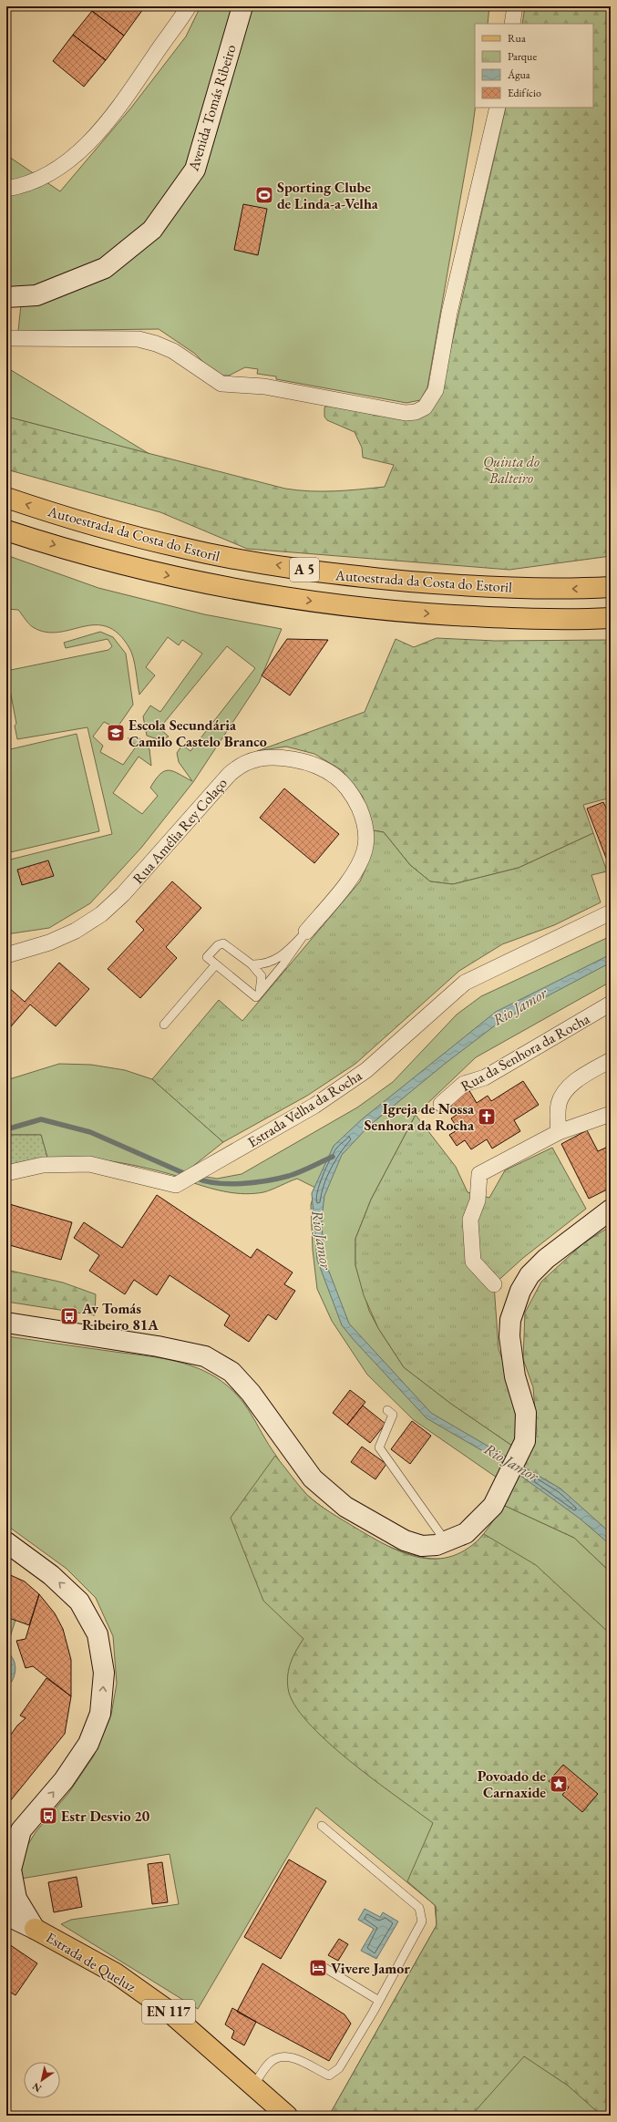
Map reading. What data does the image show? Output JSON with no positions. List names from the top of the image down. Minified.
{"streets":{"main road":["Autoestrada da Costa do Estoril","A 5","Estrada de Queluz","EN 117"],"street":["Avenida Tomás Ribeiro","Rua Amélia Rey Colaço","Rua da Senhora da Rocha","Estrada Velha da Rocha"]},"water":["Rio Jamor"],"parks":["Quinta do Balteiro"],"places":{"sports":["Sporting Clube de Linda-a-Velha"],"school or university":["Escola Secundária Camilo Castelo Branco"],"church":["Igreja de Nossa Senhora da Rocha"],"bus stop":["Av Tomás Ribeiro 81A","Estr Desvio 20"],"place":["Povoado de Carnaxide"],"hotel":["Vivere Jamor"]},"legend":["Rua","Parque","Água","Edifício"],"north":"bottom left"}
